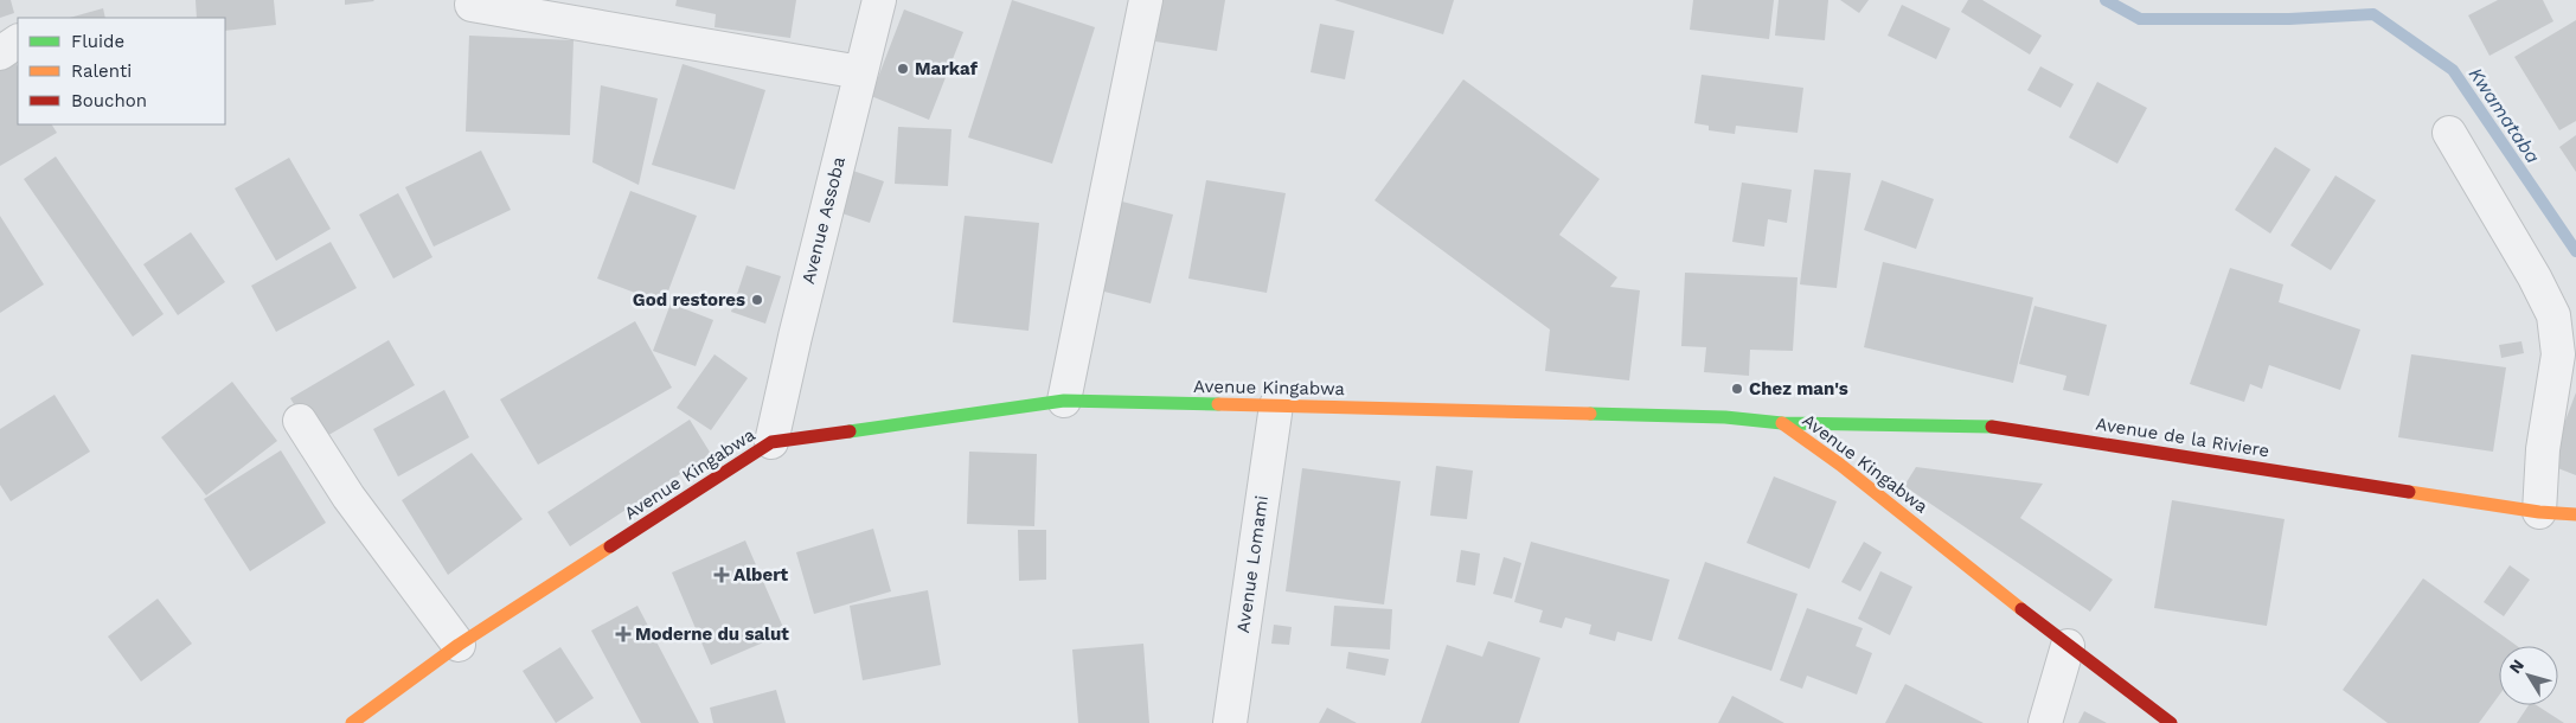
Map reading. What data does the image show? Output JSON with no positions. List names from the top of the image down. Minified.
{"streets":{"street":["Avenue Assoba","Avenue Kingabwa","Avenue de la Riviere","Avenue Lomami"]},"crossings":[["Avenue Assoba","Avenue Kingabwa"],["Avenue Kingabwa","Avenue de la Riviere"],["Avenue Kingabwa","Avenue Lomami"]],"water":["Kwamataba"],"places":{"other":["Markaf","God restores","Chez man's"],"health":["Albert","Moderne du salut"]},"legend":["Fluide","Ralenti","Bouchon"],"north":"top left"}
